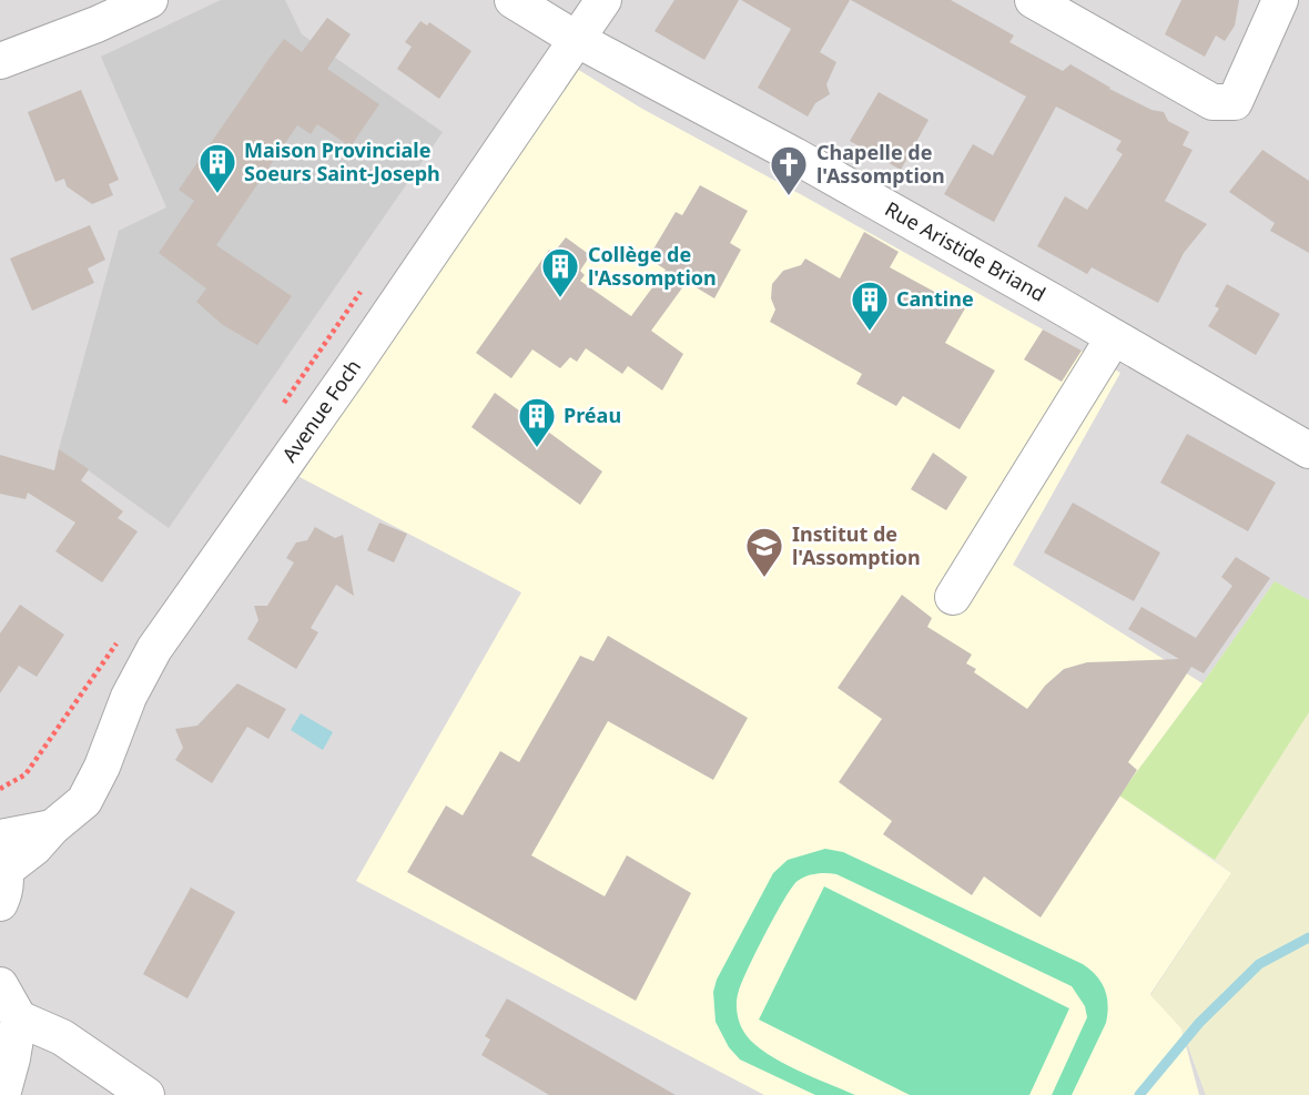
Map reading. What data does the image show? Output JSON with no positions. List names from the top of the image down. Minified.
{"streets":{"street":["Rue Aristide Briand","Avenue Foch"]},"crossings":[["Rue Aristide Briand","Avenue Foch"]],"places":{"building":["Maison Provinciale Soeurs Saint-Joseph","Collège de l'Assomption","Cantine","Préau"],"church":["Chapelle de l'Assomption"],"school or university":["Institut de l'Assomption"]}}
